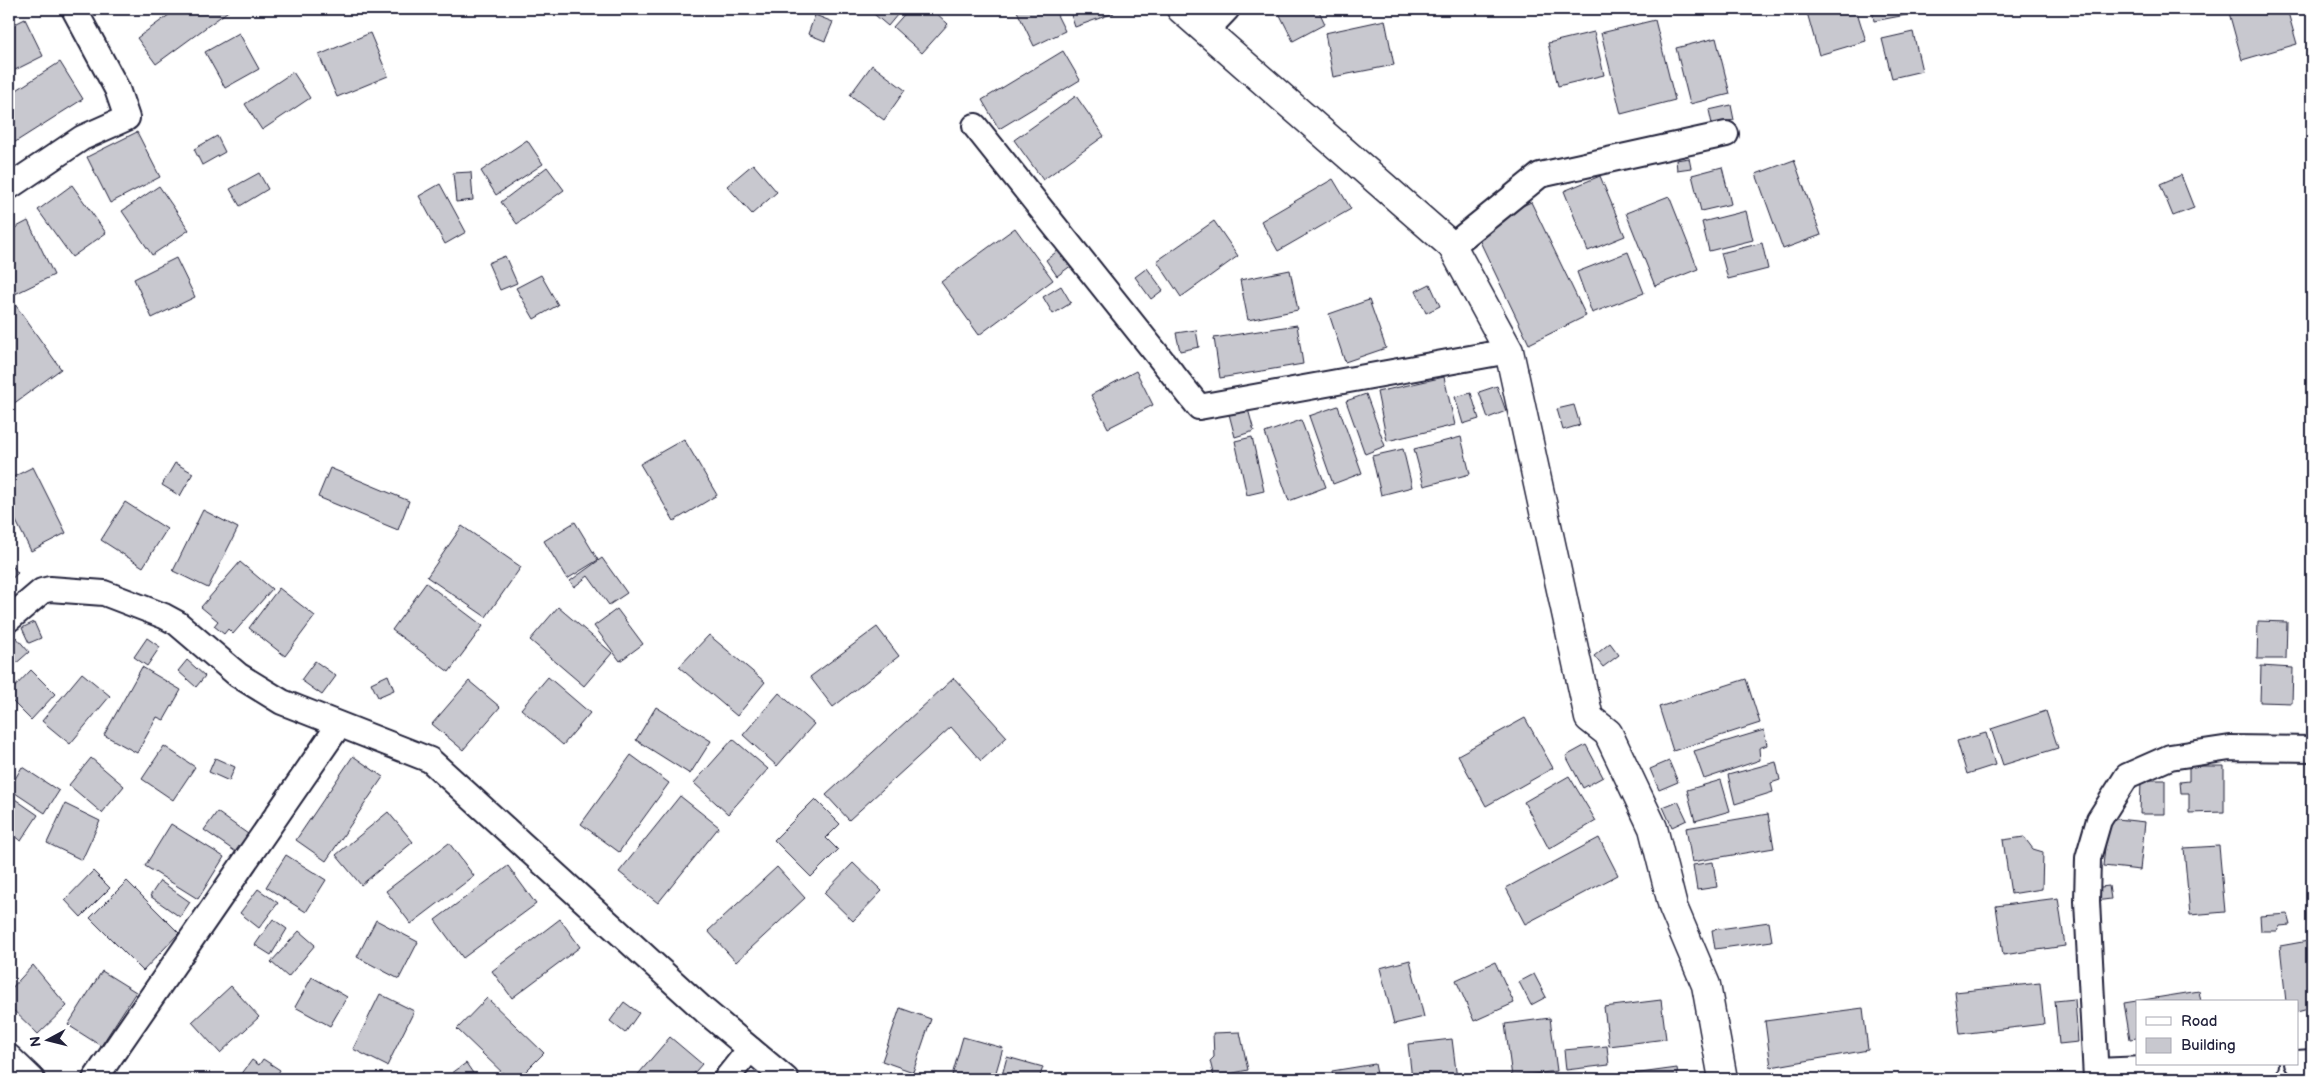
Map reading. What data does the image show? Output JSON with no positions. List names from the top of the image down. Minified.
{"legend":["Road","Building"],"north":"left"}
